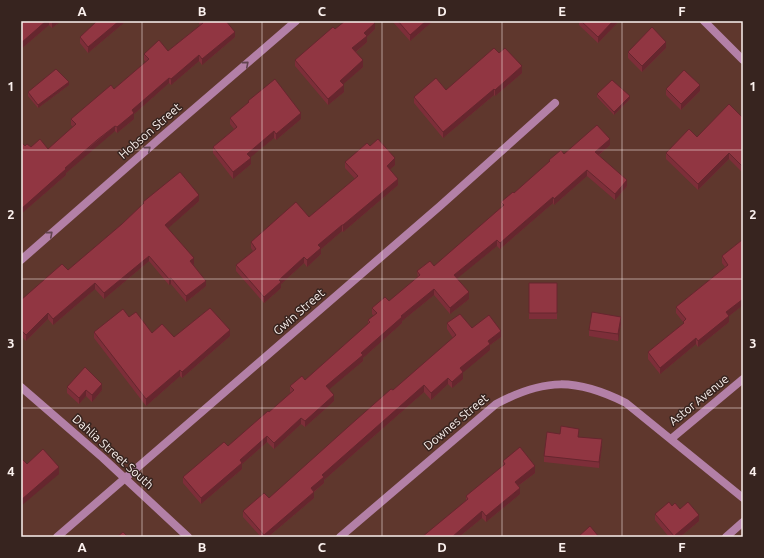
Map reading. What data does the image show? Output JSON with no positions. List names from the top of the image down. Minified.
{"streets":{"street":["Hobson Street","Gwin Street","Astor Avenue","Downes Street","Dahlia Street South"]},"crossings":[["Gwin Street","Dahlia Street South"],["Astor Avenue","Downes Street"]],"one_way":["Hobson Street"],"grid":{"columns":["A","B","C","D","E","F"],"rows":["1","2","3","4"]}}
